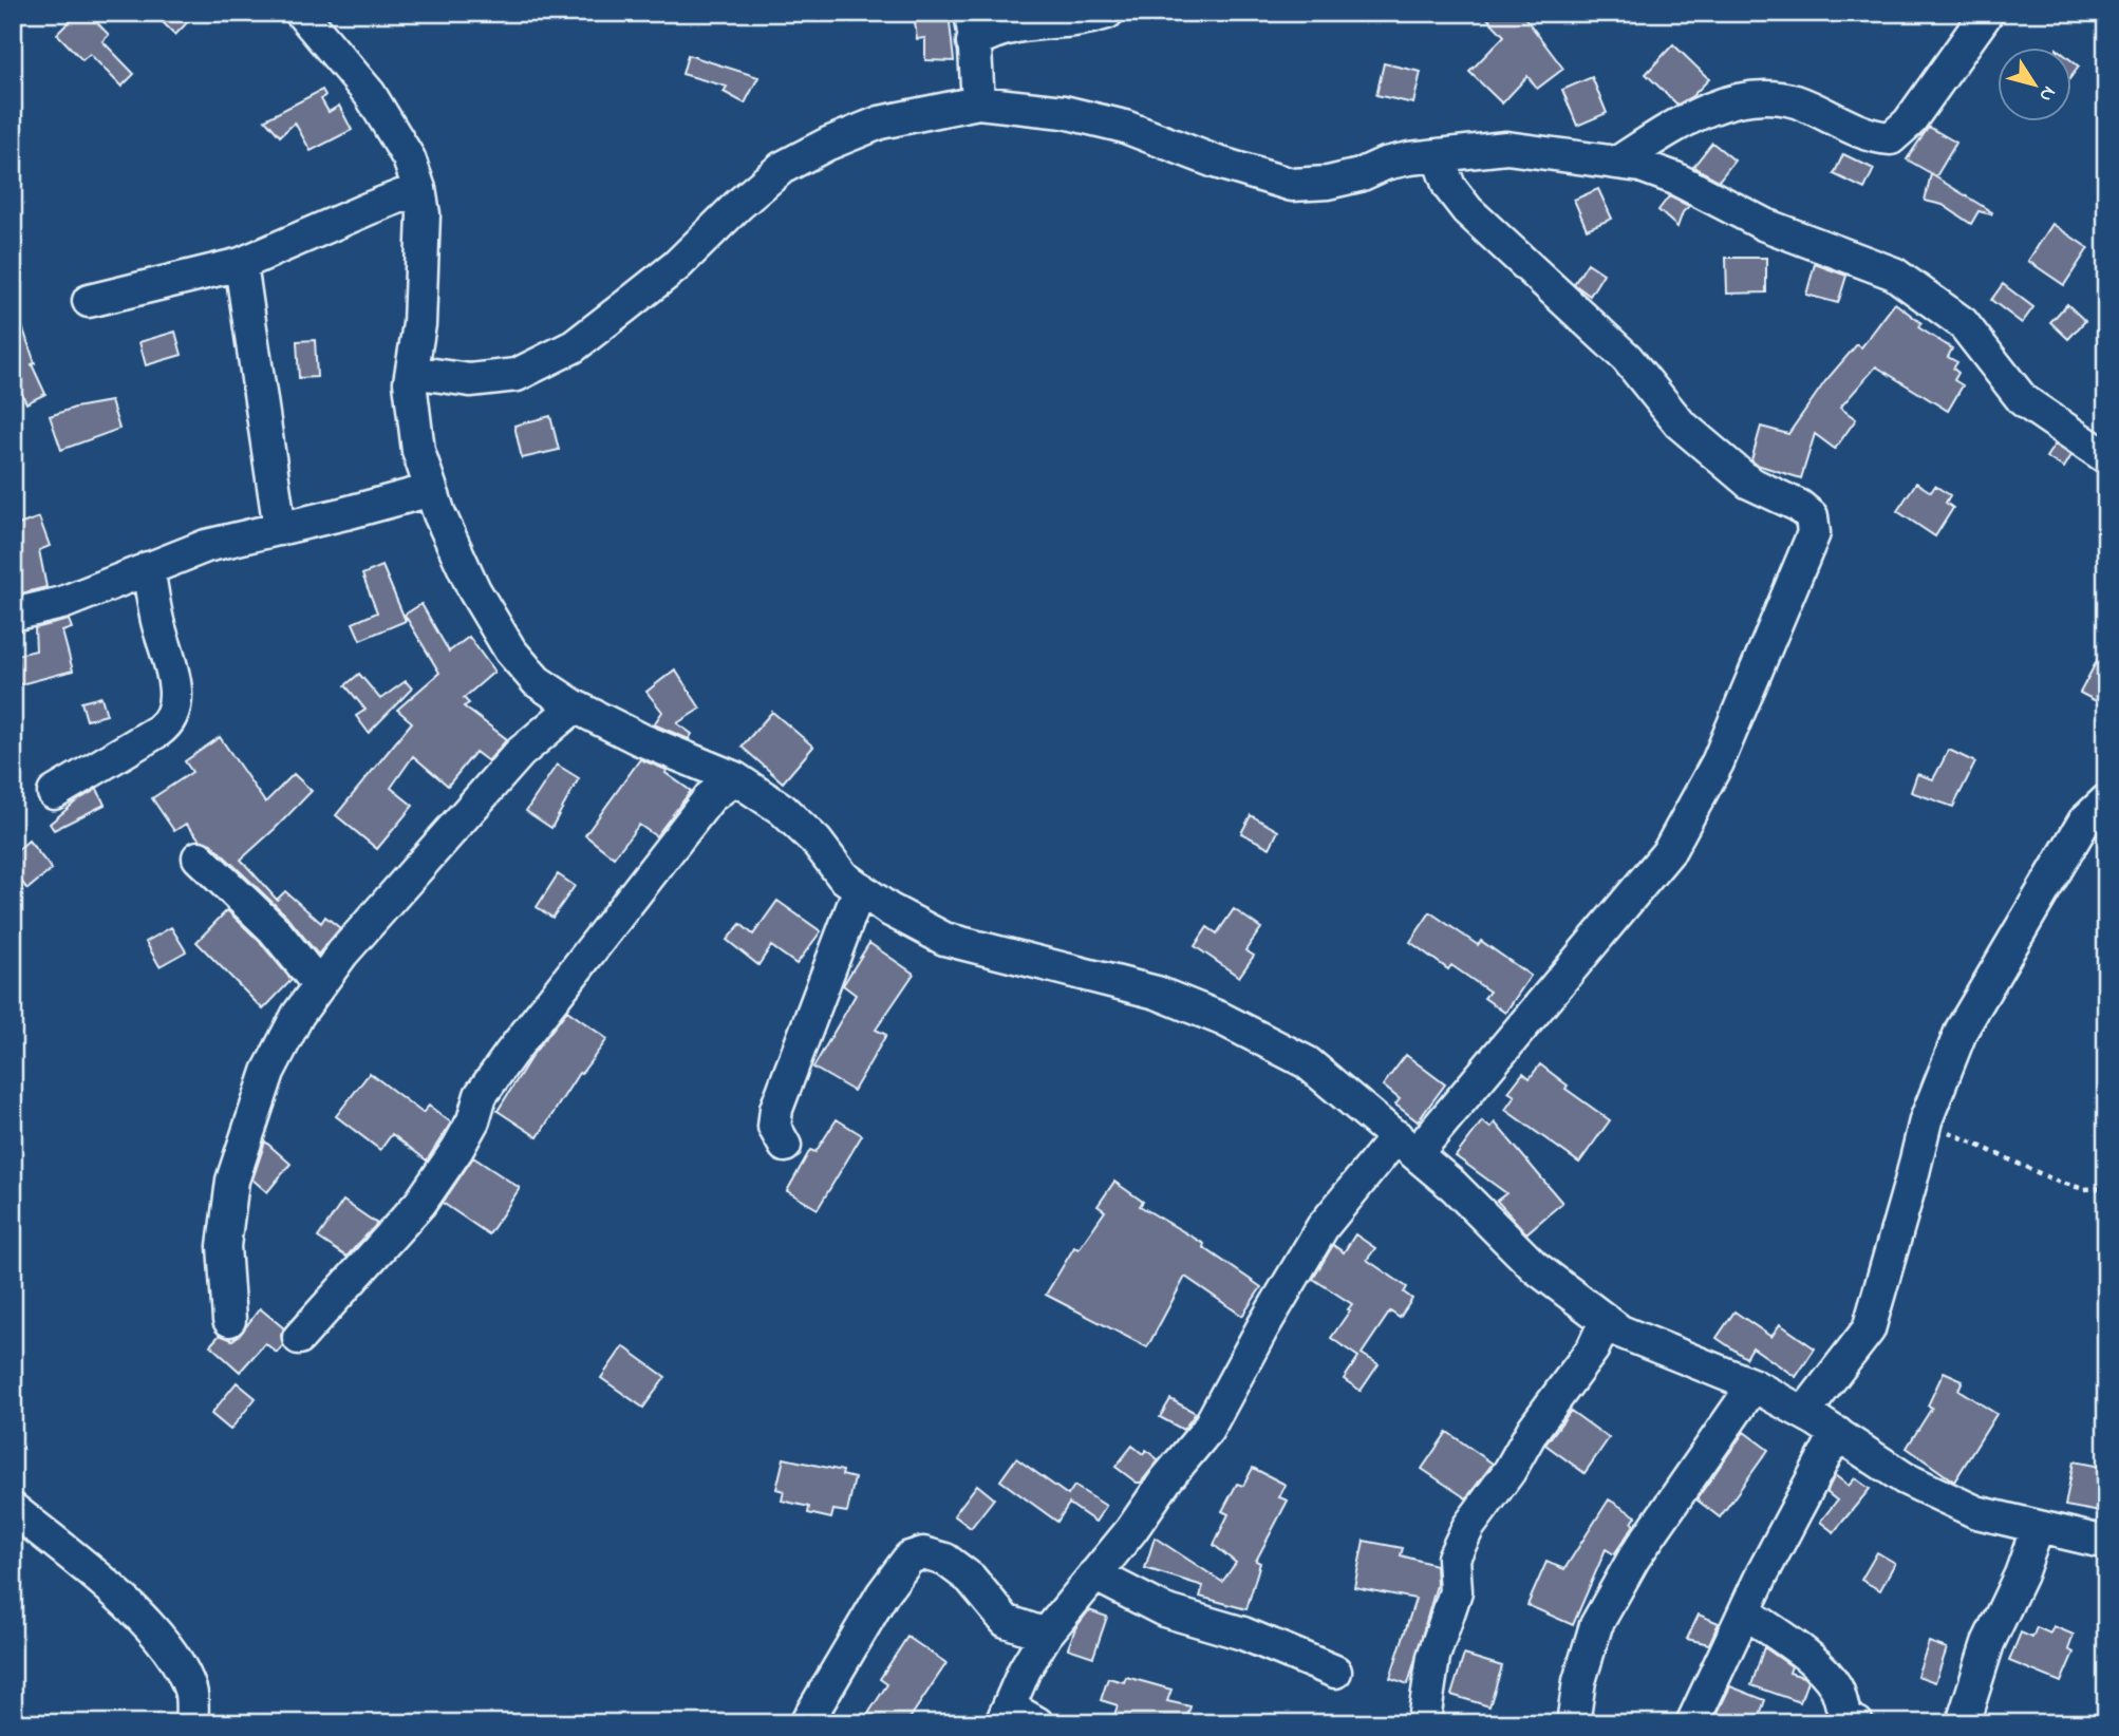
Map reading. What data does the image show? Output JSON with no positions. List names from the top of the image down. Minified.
{"north":"bottom right"}
